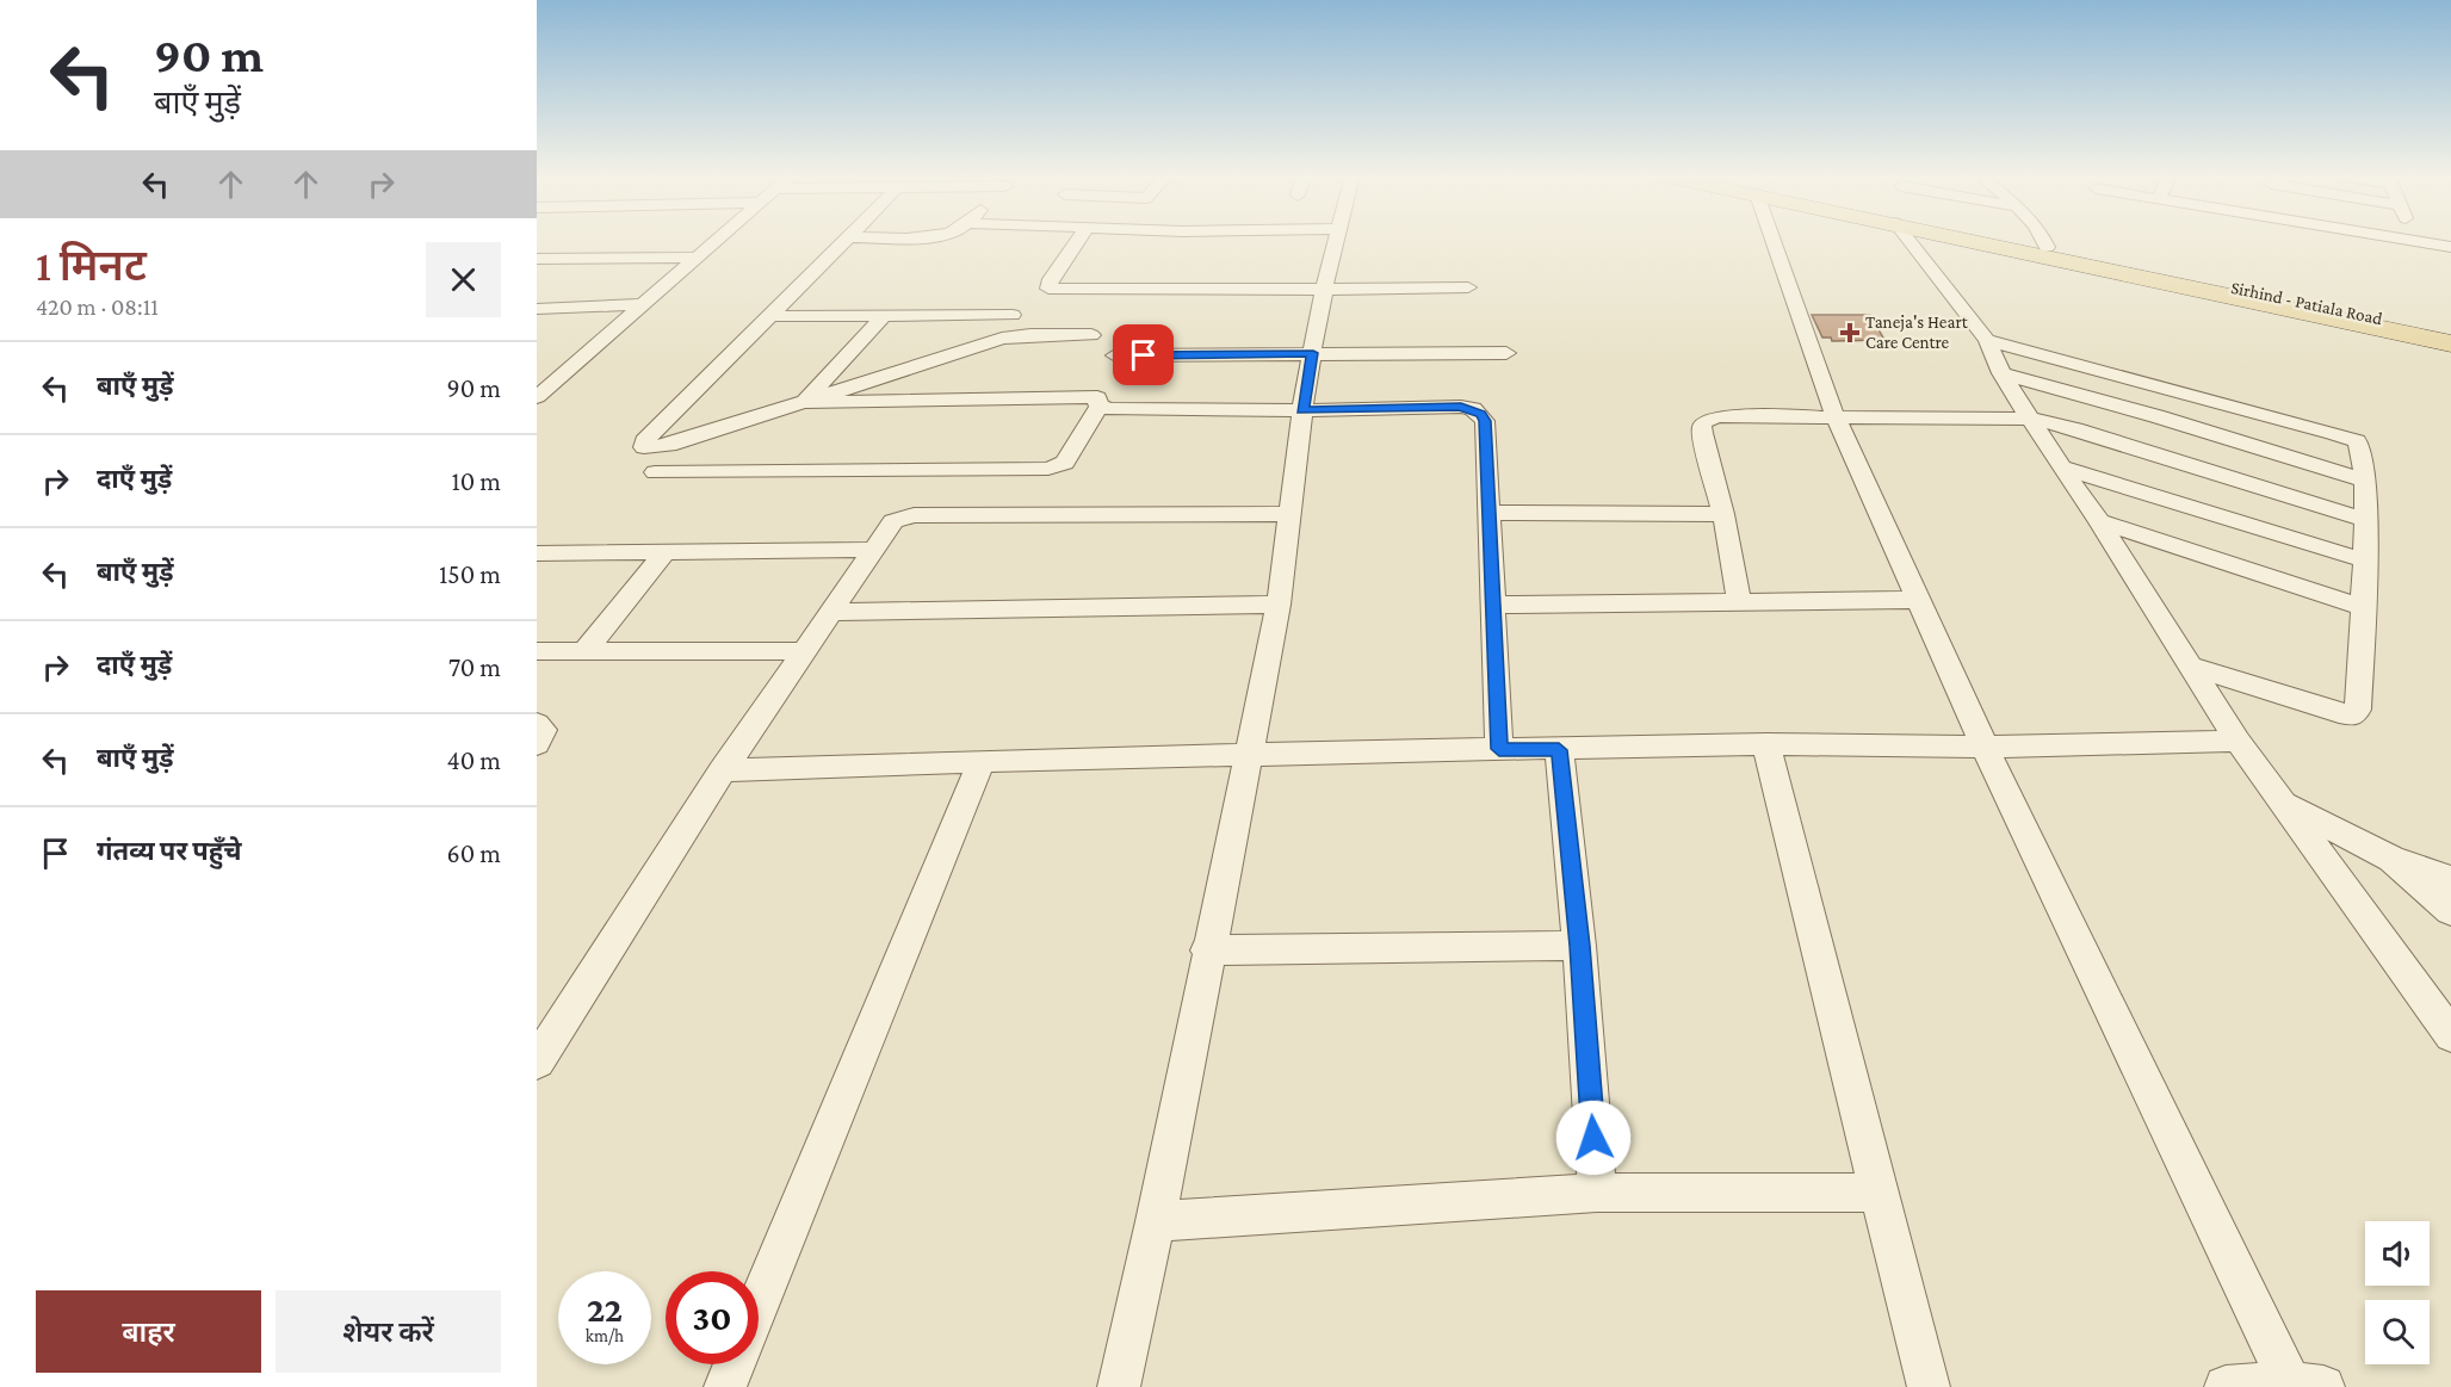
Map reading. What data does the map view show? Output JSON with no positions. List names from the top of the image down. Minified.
{"streets":{"main road":["Sirhind - Patiala Road"]},"places":{"health":["Taneja's Heart Care Centre"]},"page":{"turn":["90 m","बाएँ मुड़ें"],"heading":["1 मिनट","420 m · 08:11"],"list":[{"name":"बाएँ मुड़ें","value":"90 m"},{"name":"दाएँ मुड़ें","value":"10 m"},{"name":"बाएँ मुड़ें","value":"150 m"},{"name":"दाएँ मुड़ें","value":"70 m"},{"name":"बाएँ मुड़ें","value":"40 m"},{"name":"गंतव्य पर पहुँचे","value":"60 m"}],"speed":"22 km/h","limit":"30","buttons":["बाहर","शेयर करें"]}}
